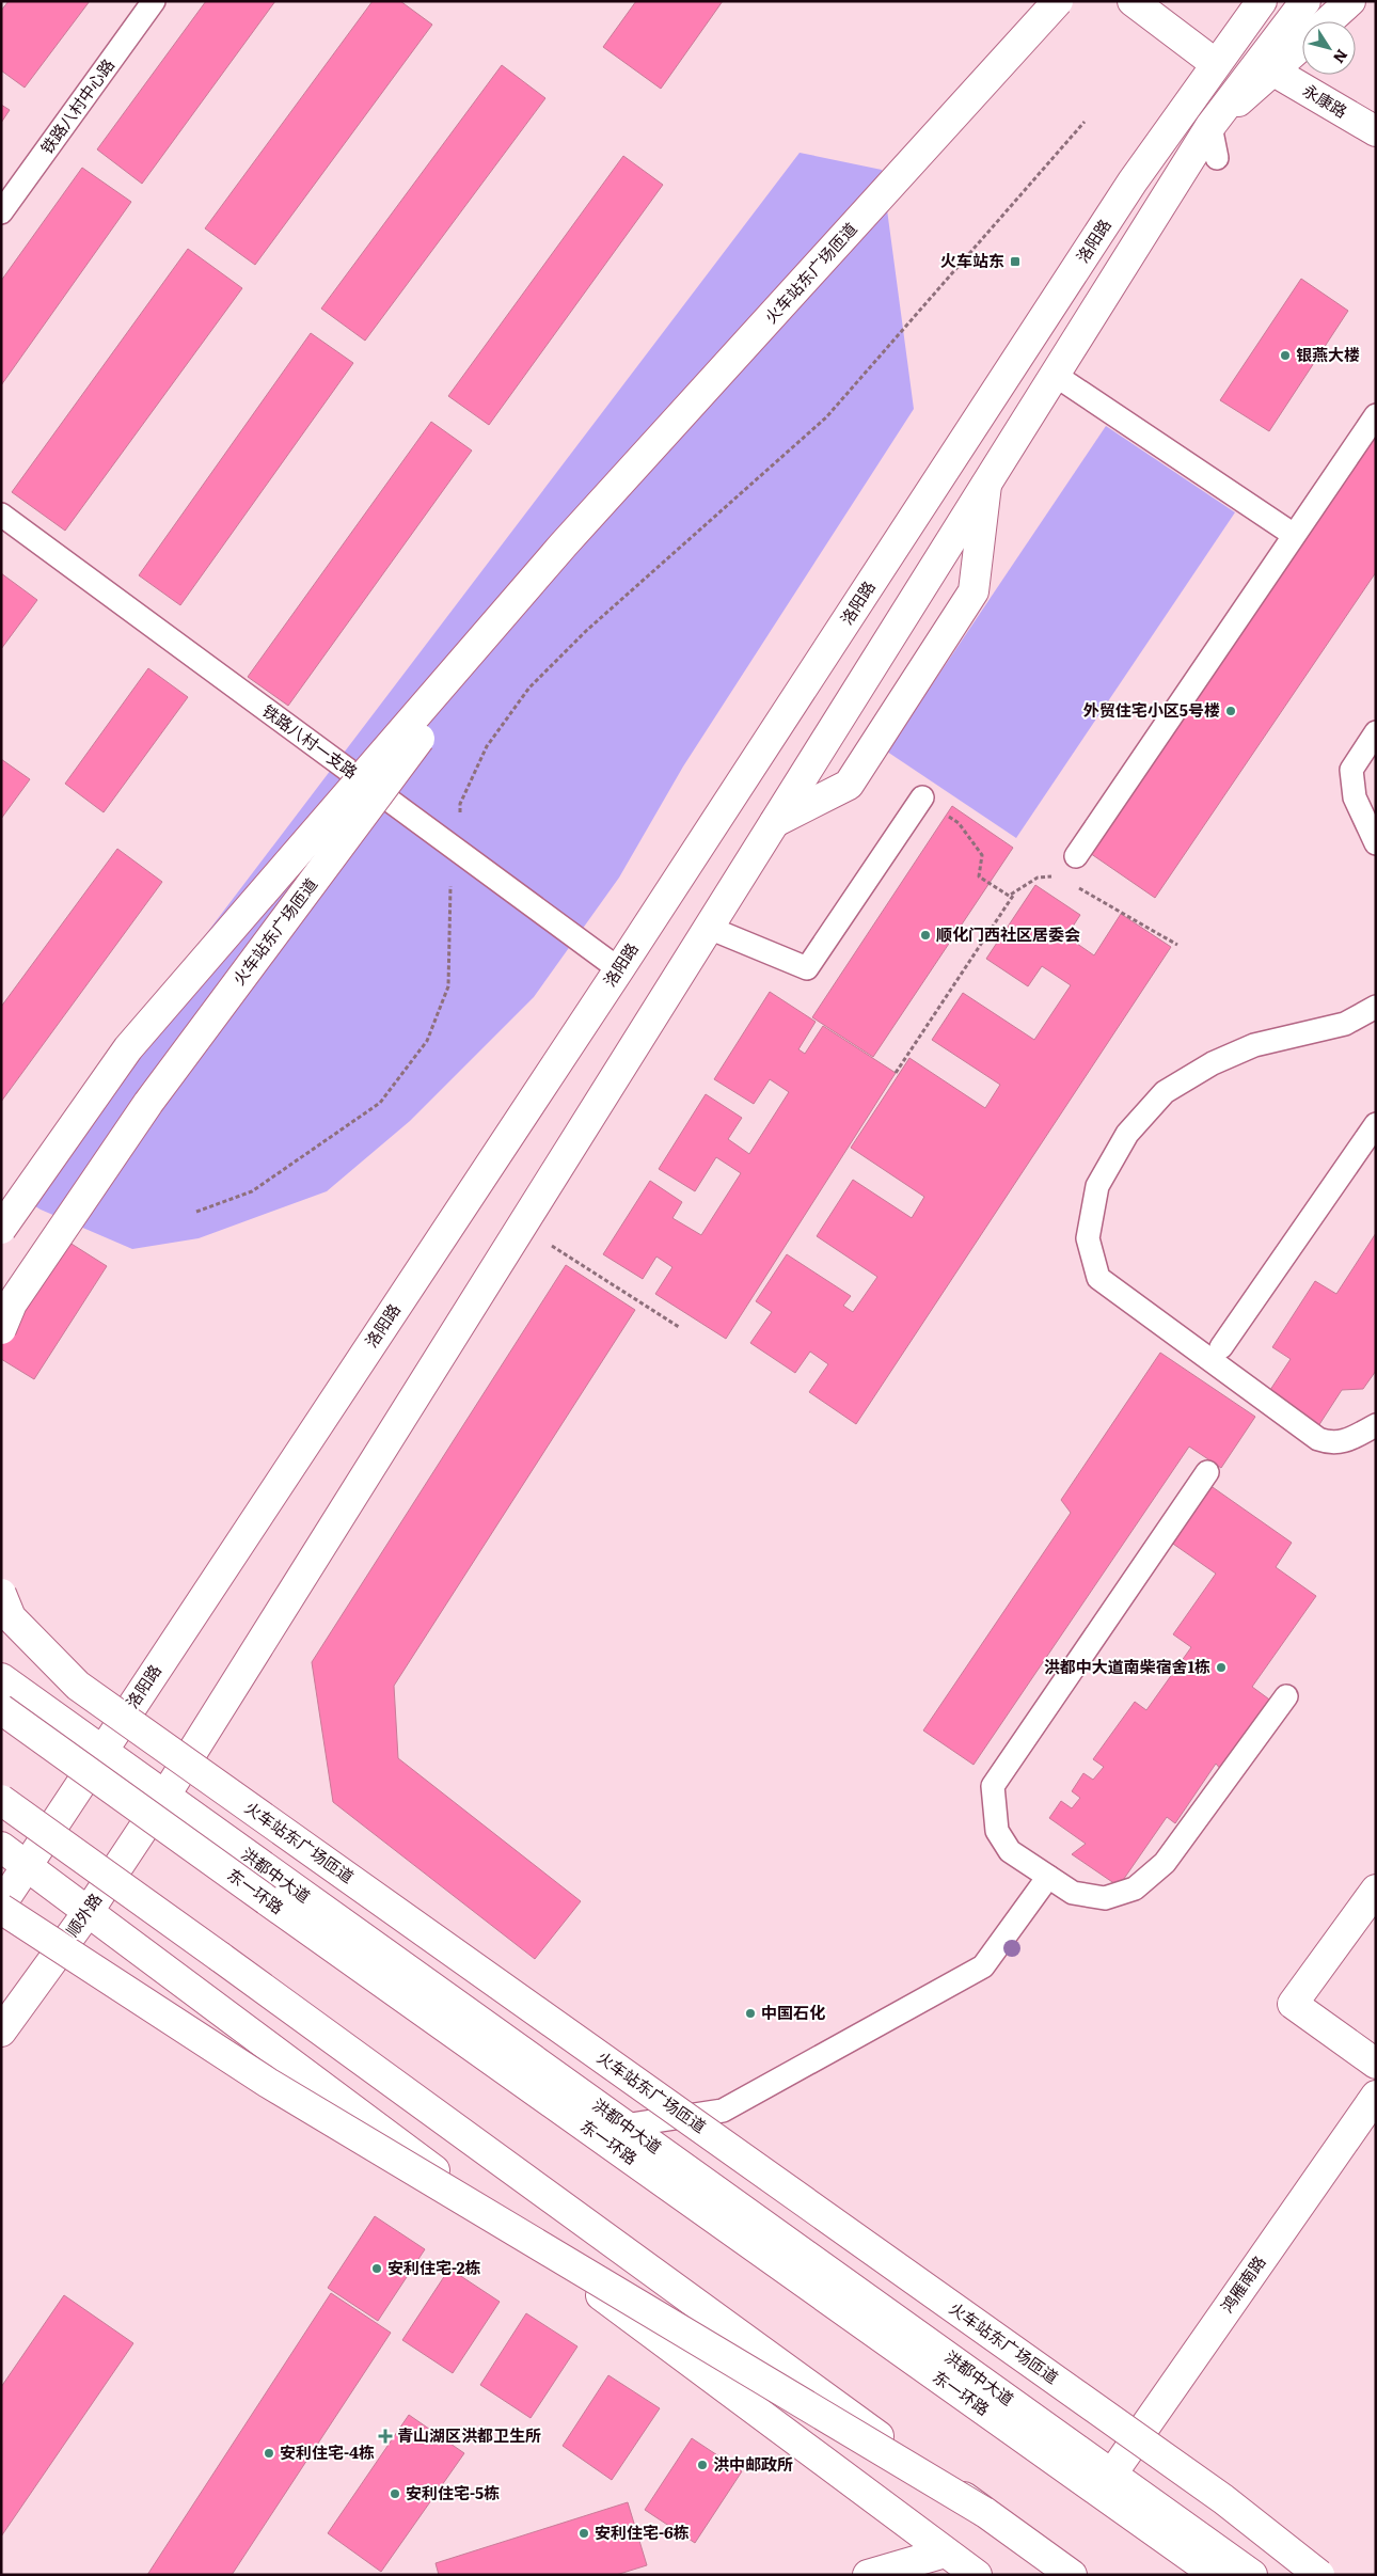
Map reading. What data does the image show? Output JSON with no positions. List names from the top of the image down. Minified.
{"streets":{"main road":["永康路","洛阳路","火车站东广场匝道","洪都中大道","东一环路","顺外路","鸿雁南路"],"lane":["铁路八村中心路","铁路八村一支路"]},"crossings":[["洛阳路","铁路八村一支路"],["洛阳路","洪都中大道"],["洪都中大道","顺外路"],["洪都中大道","鸿雁南路"]],"places":{"transit":["火车站东"],"other":["银燕大楼","外贸住宅小区5号楼","顺化门西社区居委会","洪都中大道南柴宿舍1栋","中国石化","安利住宅-2栋","安利住宅-4栋","洪中邮政所","安利住宅-5栋","安利住宅-6栋"],"health":["青山湖区洪都卫生所"]},"north":"bottom right"}
